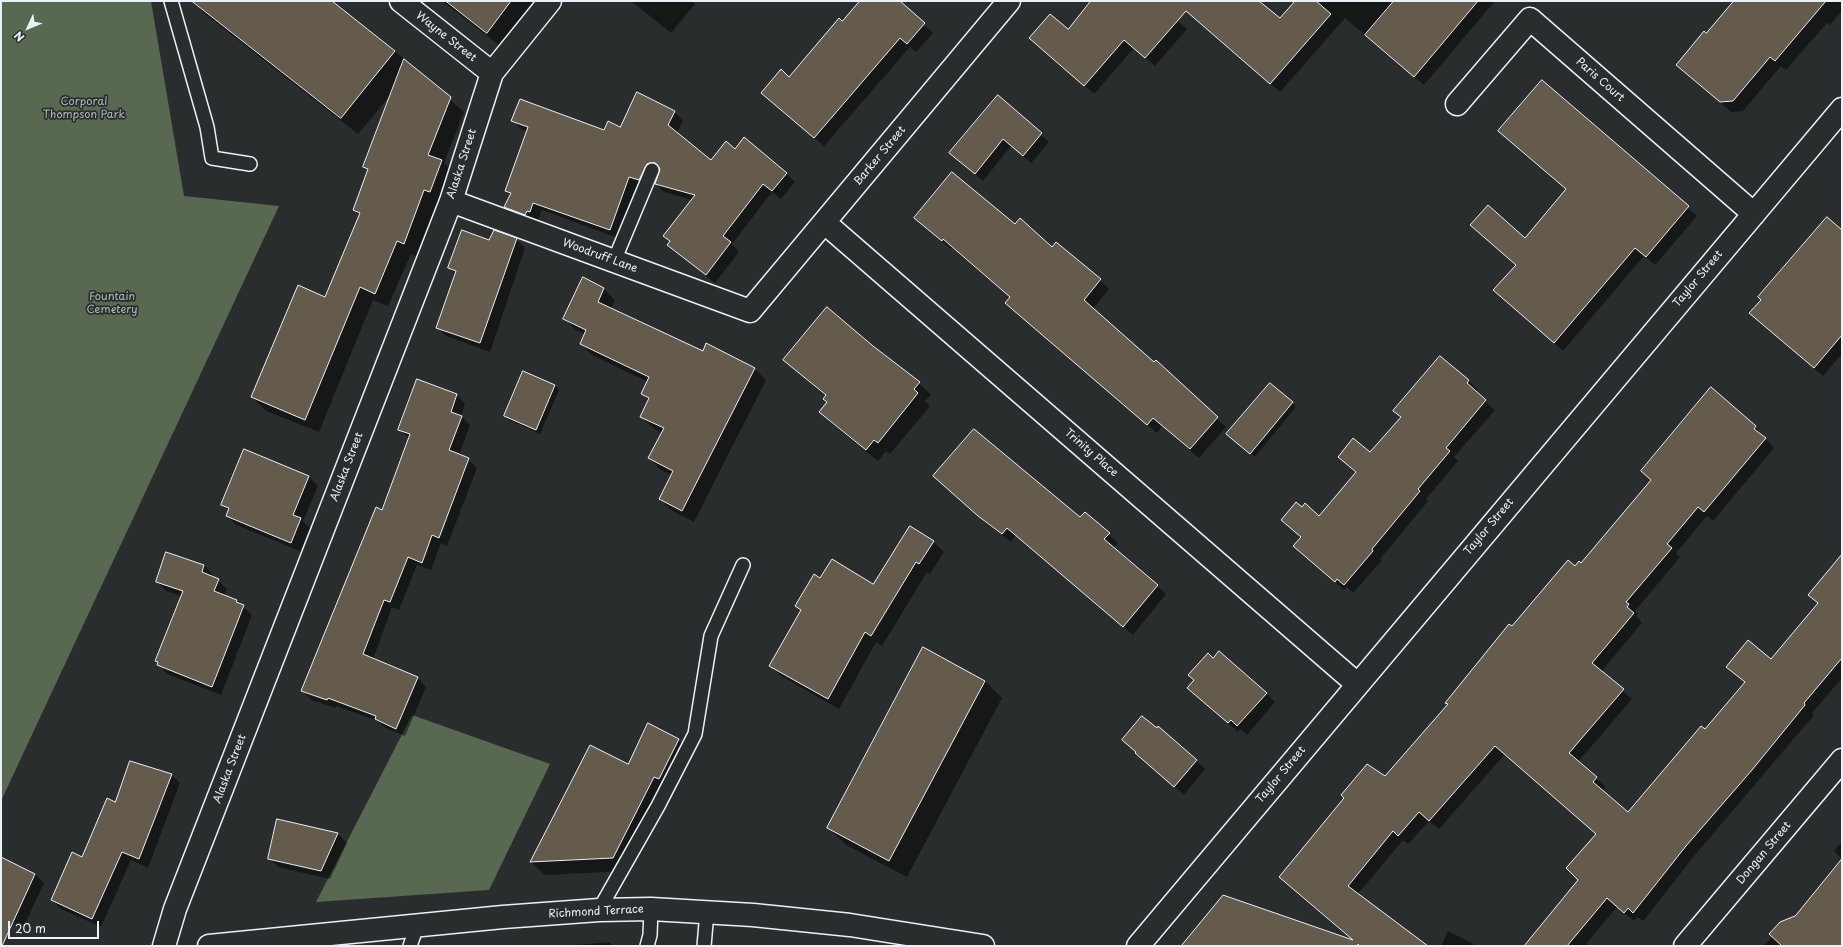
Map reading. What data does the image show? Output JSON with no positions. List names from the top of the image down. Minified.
{"streets":{"street":["Wayne Street","Paris Court","Barker Street","Alaska Street","Woodruff Lane","Taylor Street","Trinity Place","Dongan Street","Richmond Terrace"]},"crossings":[["Wayne Street","Alaska Street"],["Paris Court","Taylor Street"],["Barker Street","Woodruff Lane"],["Barker Street","Trinity Place"],["Alaska Street","Woodruff Lane"],["Taylor Street","Trinity Place"]],"parks":["Corporal Thompson Park","Fountain Cemetery"],"scale_bar":"20 m","north":"bottom left"}
